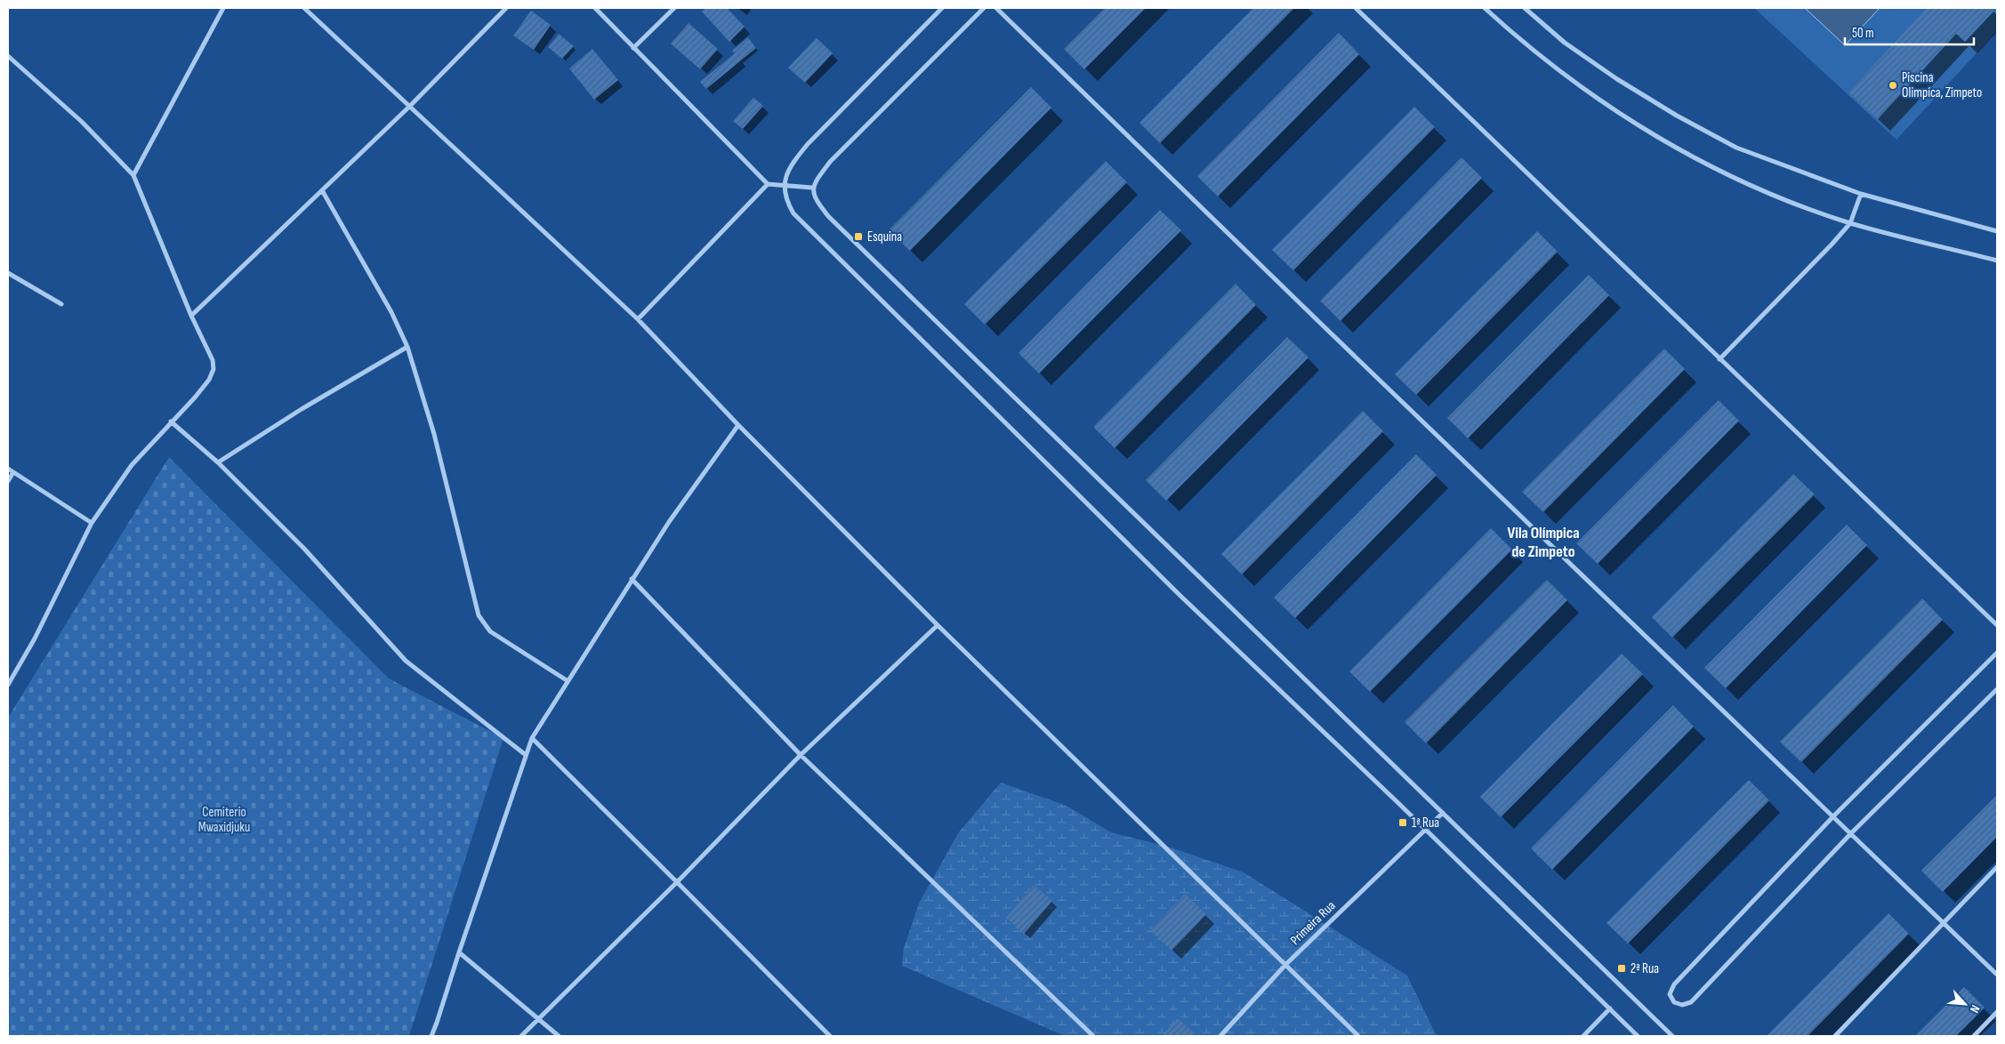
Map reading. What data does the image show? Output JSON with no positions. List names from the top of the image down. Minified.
{"streets":{"street":["Primeira Rua"]},"districts":["Vila Olímpica de Zimpeto"],"parks":["Cemiterio Mwaxidjuku"],"places":{"other":["Piscina Olimpíca, Zimpeto"],"transit":["Esquina","1ª Rua","2ª Rua"]},"scale_bar":"50 m","north":"bottom right"}
